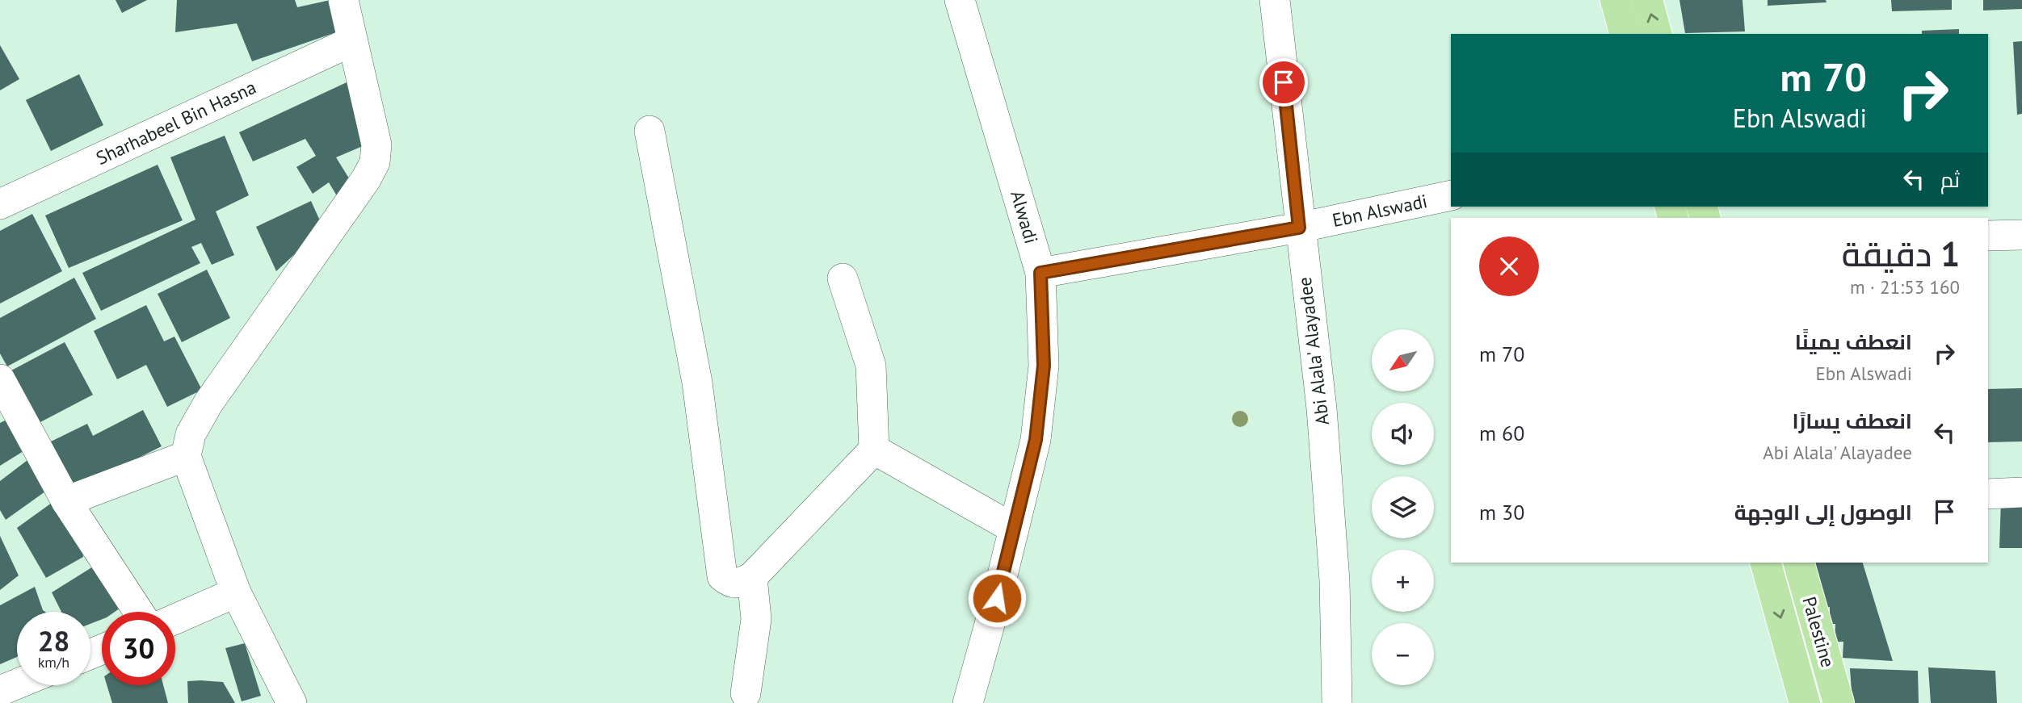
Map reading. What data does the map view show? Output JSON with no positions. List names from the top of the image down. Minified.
{"streets":{"main road":["Palestine"],"street":["Sharhabeel Bin Hasna","Ebn Alswadi","Alwadi","Abi Alala' Alayadee"]},"crossings":[["Ebn Alswadi","Alwadi"],["Ebn Alswadi","Abi Alala' Alayadee"]],"north":"bottom left","page":{"turn":["70 m","Ebn Alswadi"],"then":"ثم","heading":["1 دقيقة","160 m · 21:53"],"list":[{"name":"انعطف يمينًا","note":"Ebn Alswadi","value":"70 m"},{"name":"انعطف يسارًا","note":"Abi Alala' Alayadee","value":"60 m"},{"name":"الوصول إلى الوجهة","value":"30 m"}],"map_buttons":["+","−"],"speed":"28 km/h","limit":"30"}}
